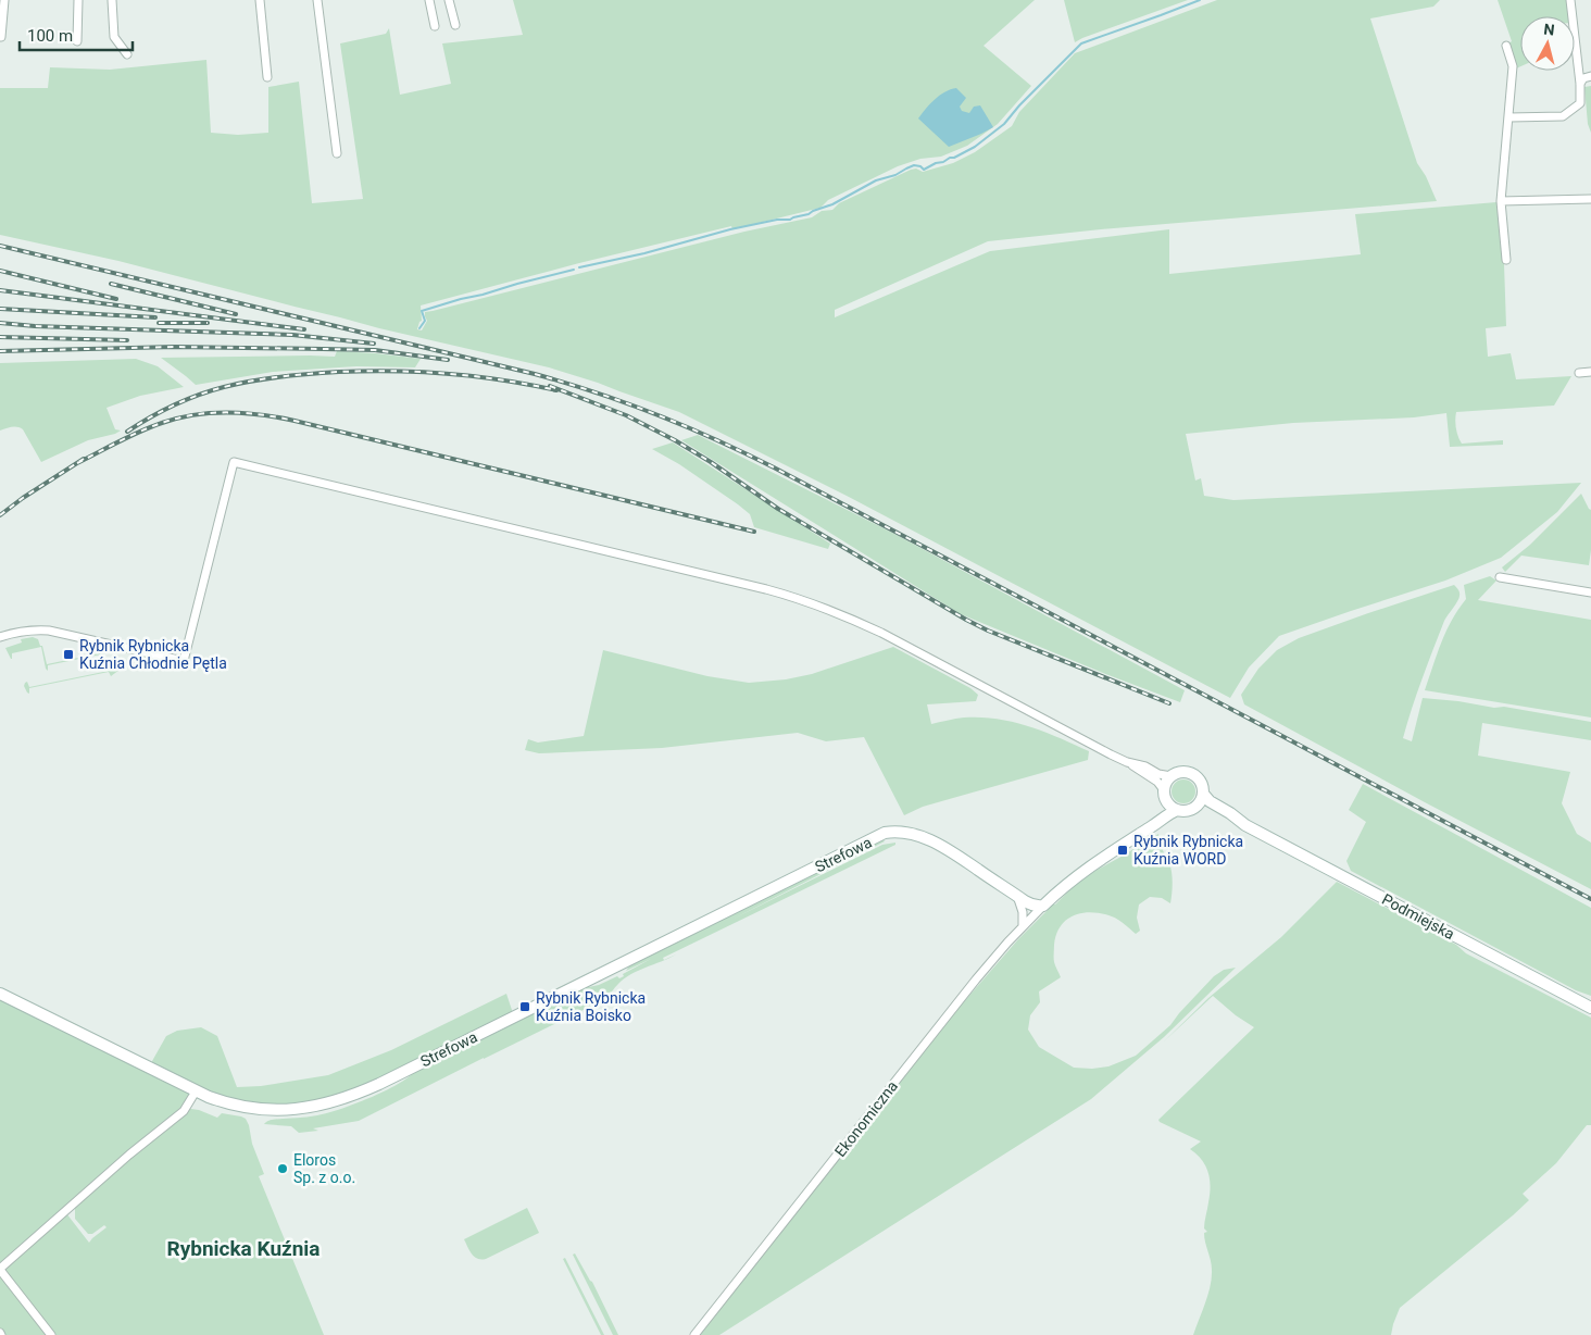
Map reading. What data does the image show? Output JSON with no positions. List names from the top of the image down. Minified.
{"streets":{"street":["Strefowa","Podmiejska","Ekonomiczna"]},"crossings":[["Podmiejska","Ekonomiczna"]],"districts":["Rybnicka Kuźnia"],"places":{"transit":["Rybnik Rybnicka Kuźnia Chłodnie Pętla","Rybnik Rybnicka Kuźnia WORD","Rybnik Rybnicka Kuźnia Boisko"],"other":["Eloros Sp. z o.o."]},"scale_bar":"100 m","north":"top"}
